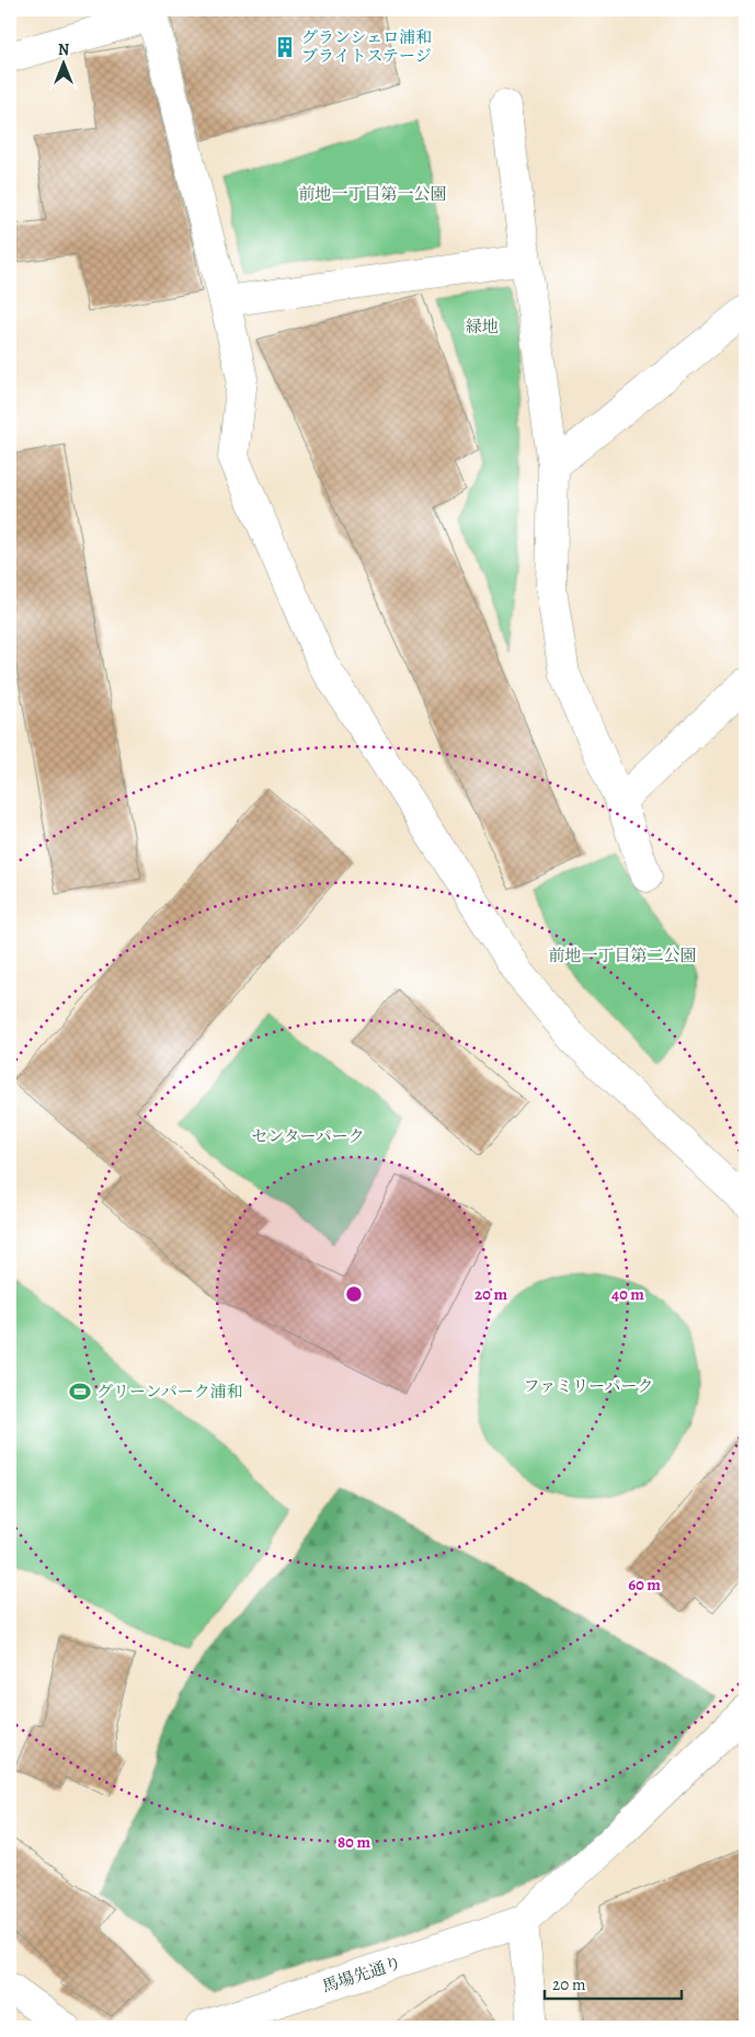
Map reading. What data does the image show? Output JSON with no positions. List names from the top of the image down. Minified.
{"streets":{"street":["馬場先通り"]},"parks":["前地一丁目第一公園","緑地","前地一丁目第二公園","センターパーク","ファミリーパーク"],"places":{"building":["グランシェロ浦和 ブライトステージ"],"sports":["グリーンパーク浦和"]},"scale_bar":"20 m","north":"top","rings":["20 m","40 m","60 m","80 m"]}
